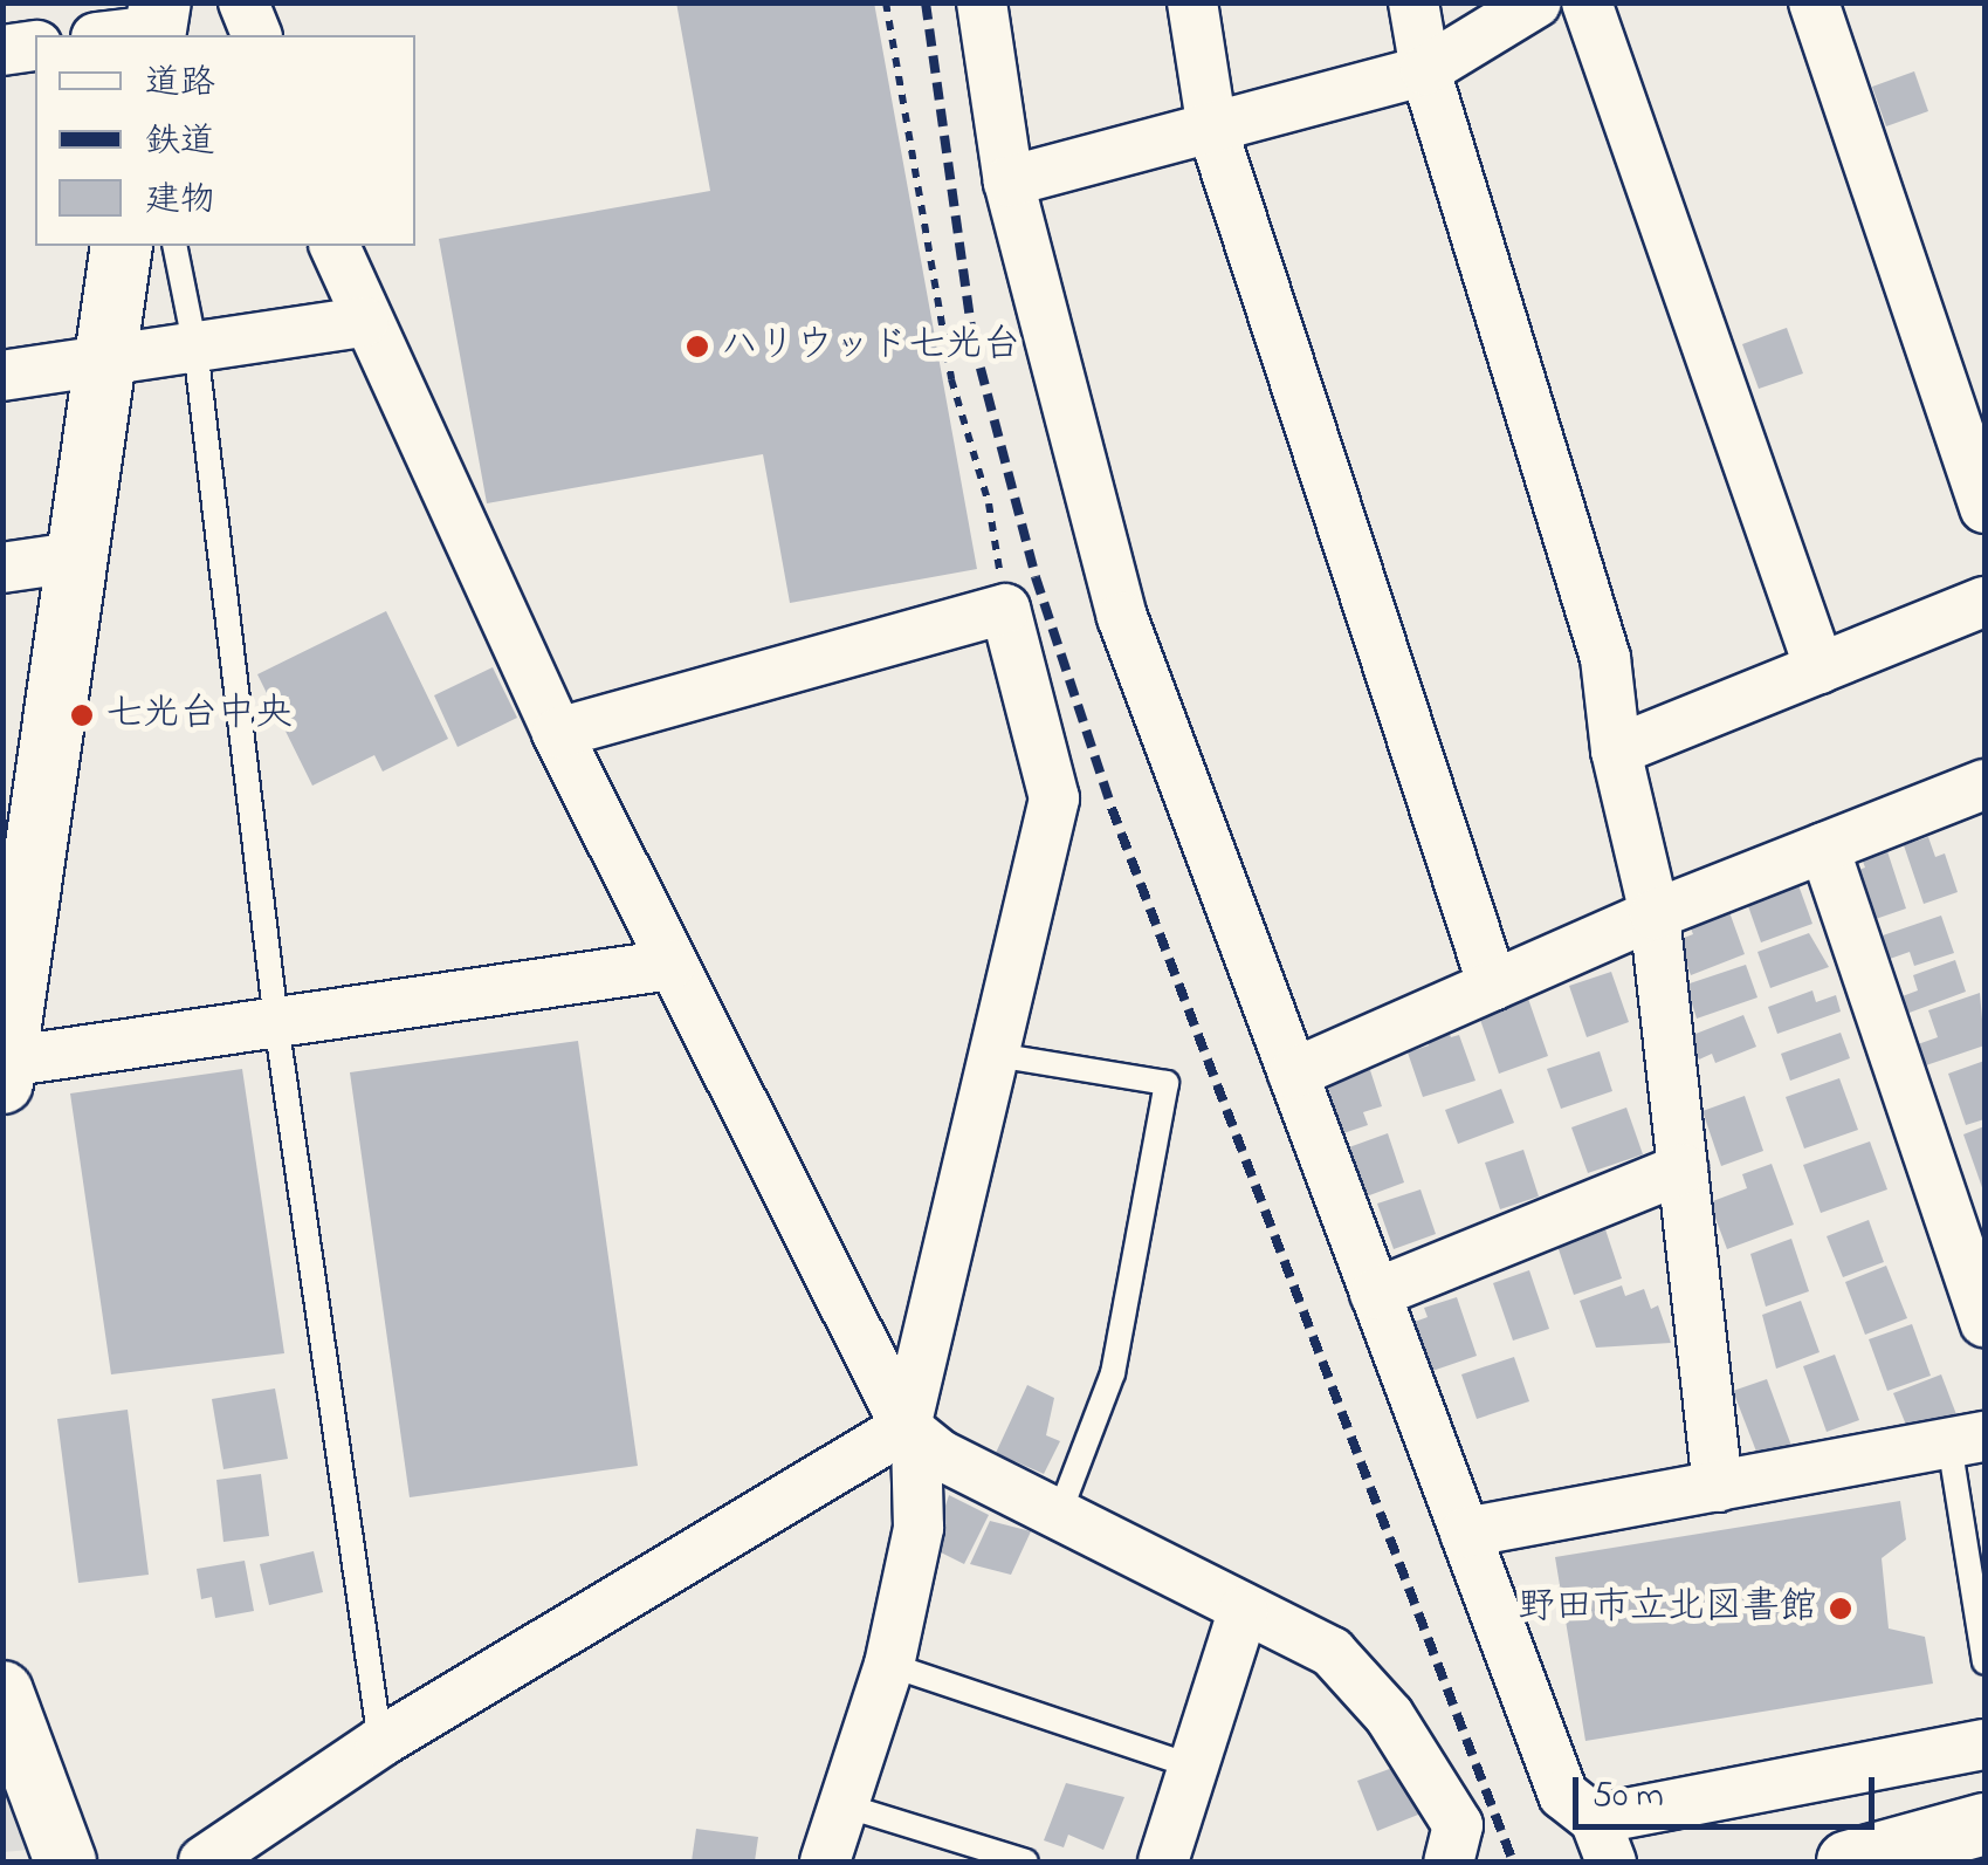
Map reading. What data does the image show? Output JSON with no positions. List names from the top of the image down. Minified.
{"places":["ハリウッド七光台","七光台中央","野田市立北図書館"],"legend":["道路","鉄道","建物"],"scale_bar":"50 m"}
